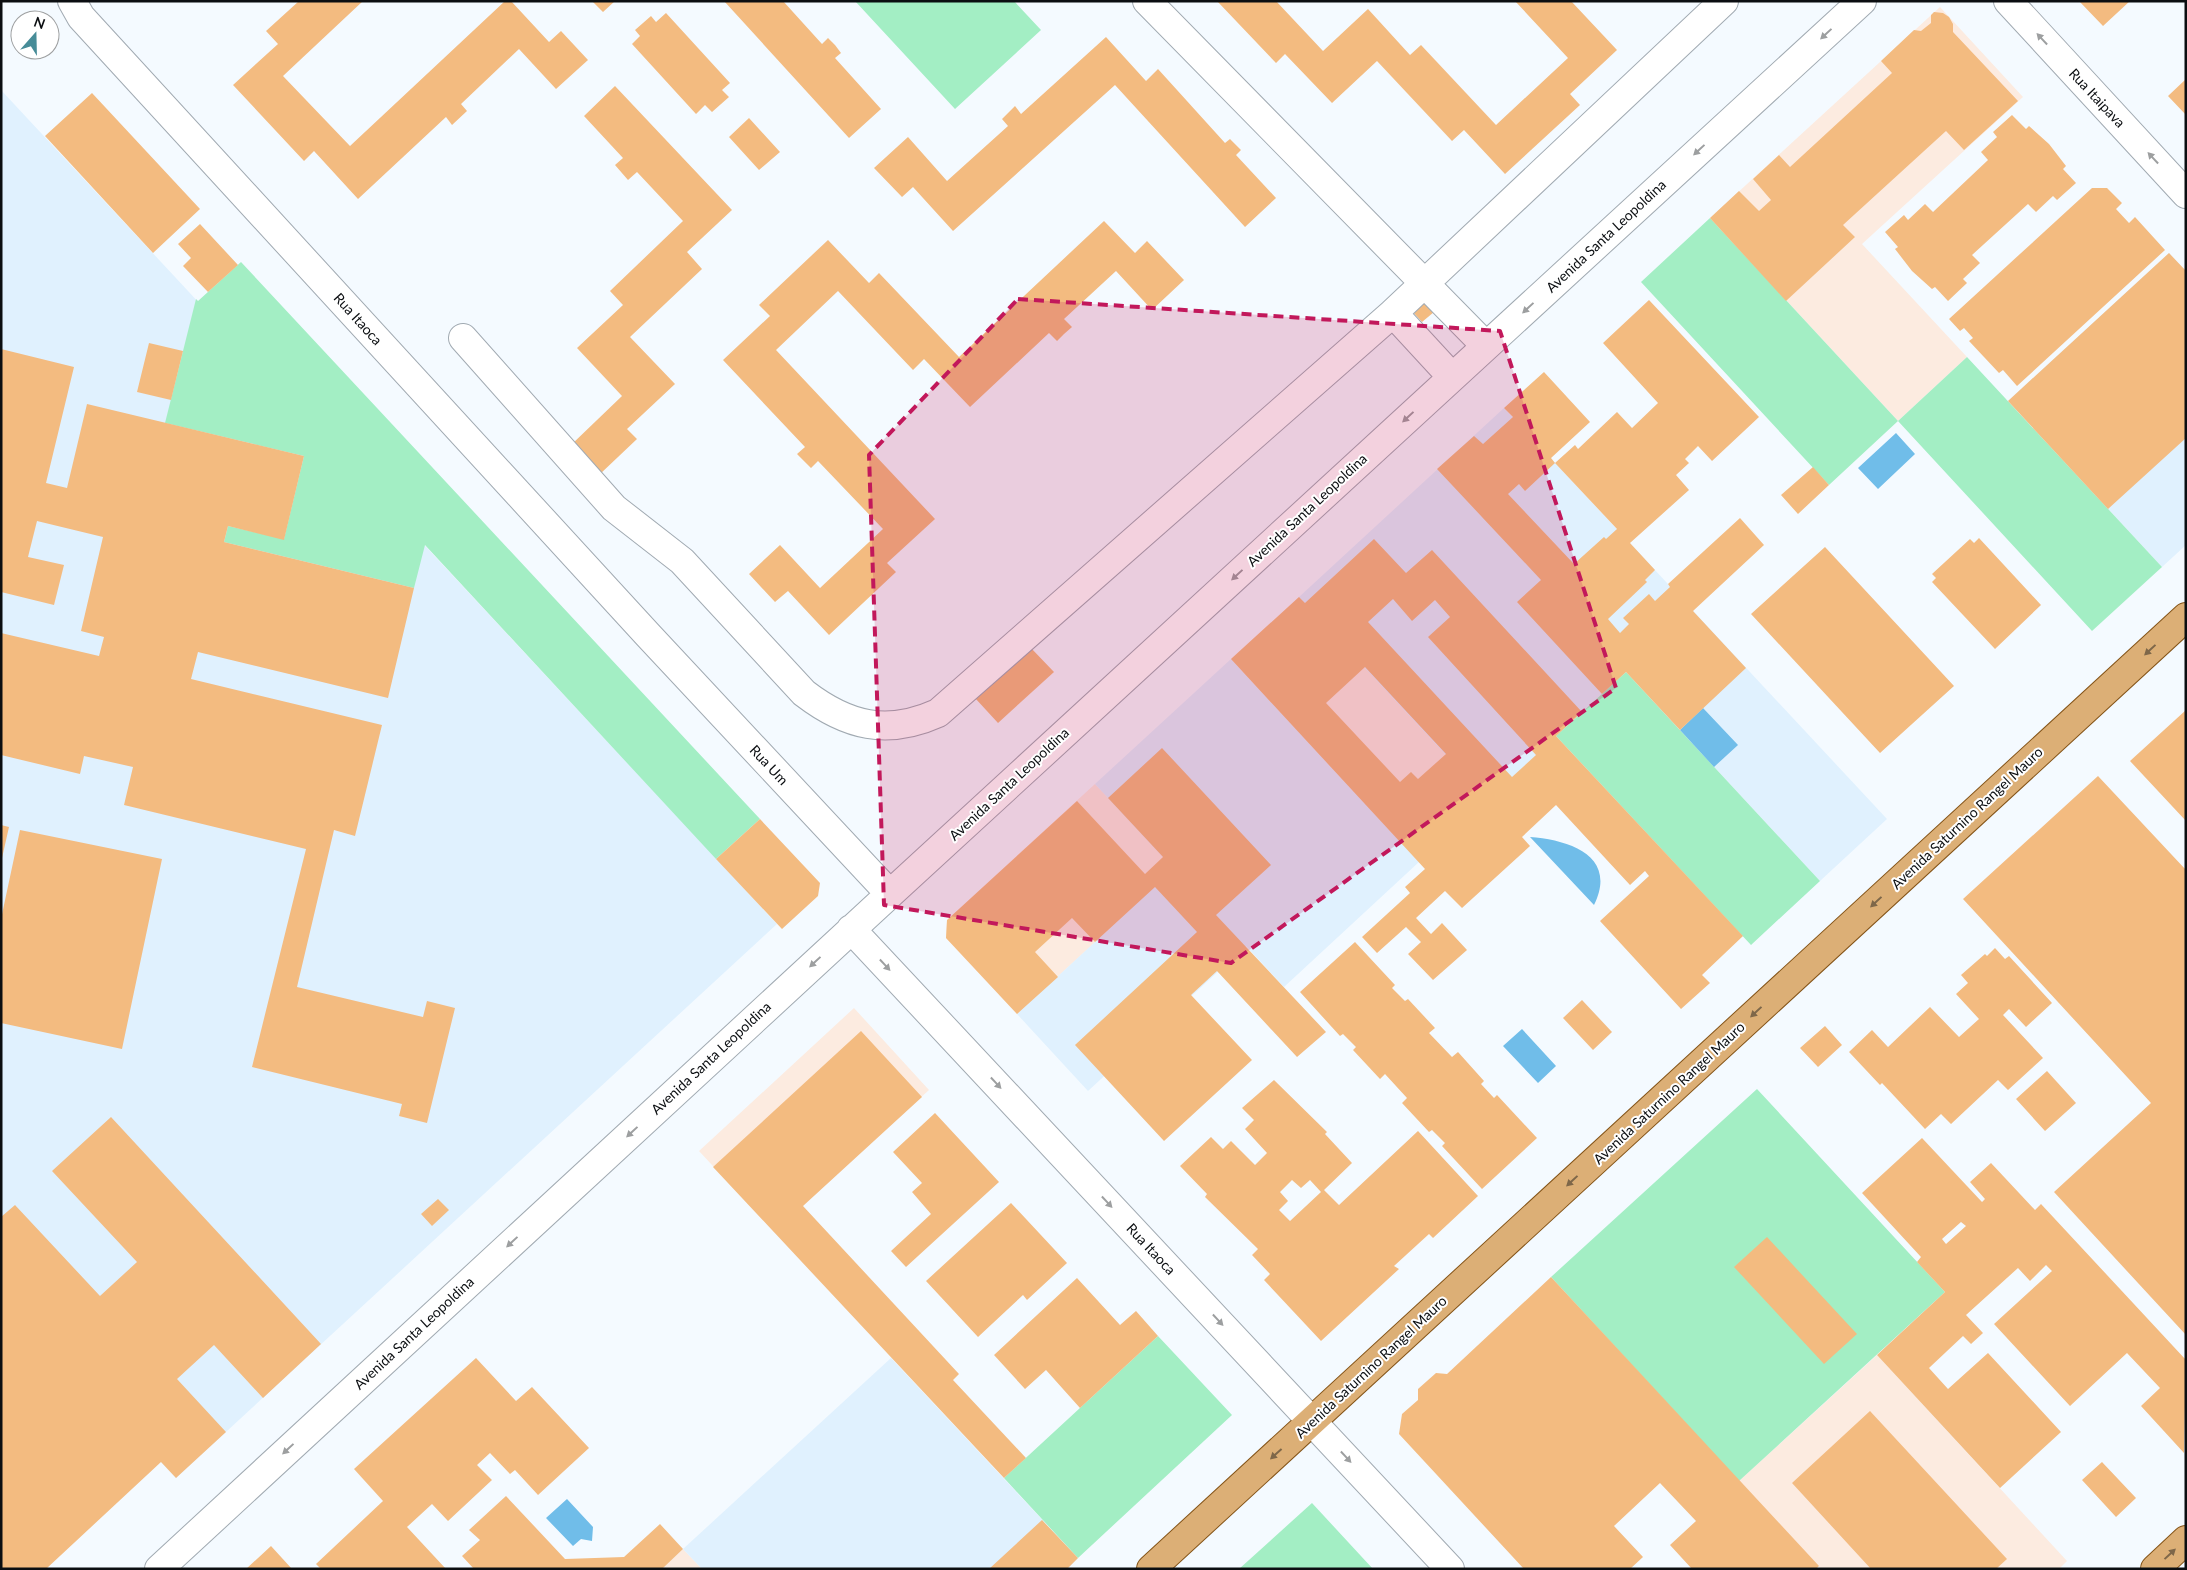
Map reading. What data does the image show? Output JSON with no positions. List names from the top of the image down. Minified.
{"streets":{"main road":["Avenida Saturnino Rangel Mauro"],"street":["Rua Itaipava","Avenida Santa Leopoldina","Rua Itaoca","Rua Um"]},"crossings":[["Avenida Santa Leopoldina","Rua Itaoca"],["Avenida Santa Leopoldina","Rua Um"],["Rua Itaoca","Rua Um"],["Rua Itaoca","Avenida Saturnino Rangel Mauro"]],"one_way":["Rua Itaipava","Avenida Santa Leopoldina","Rua Itaoca","Avenida Saturnino Rangel Mauro"],"north":"top"}
